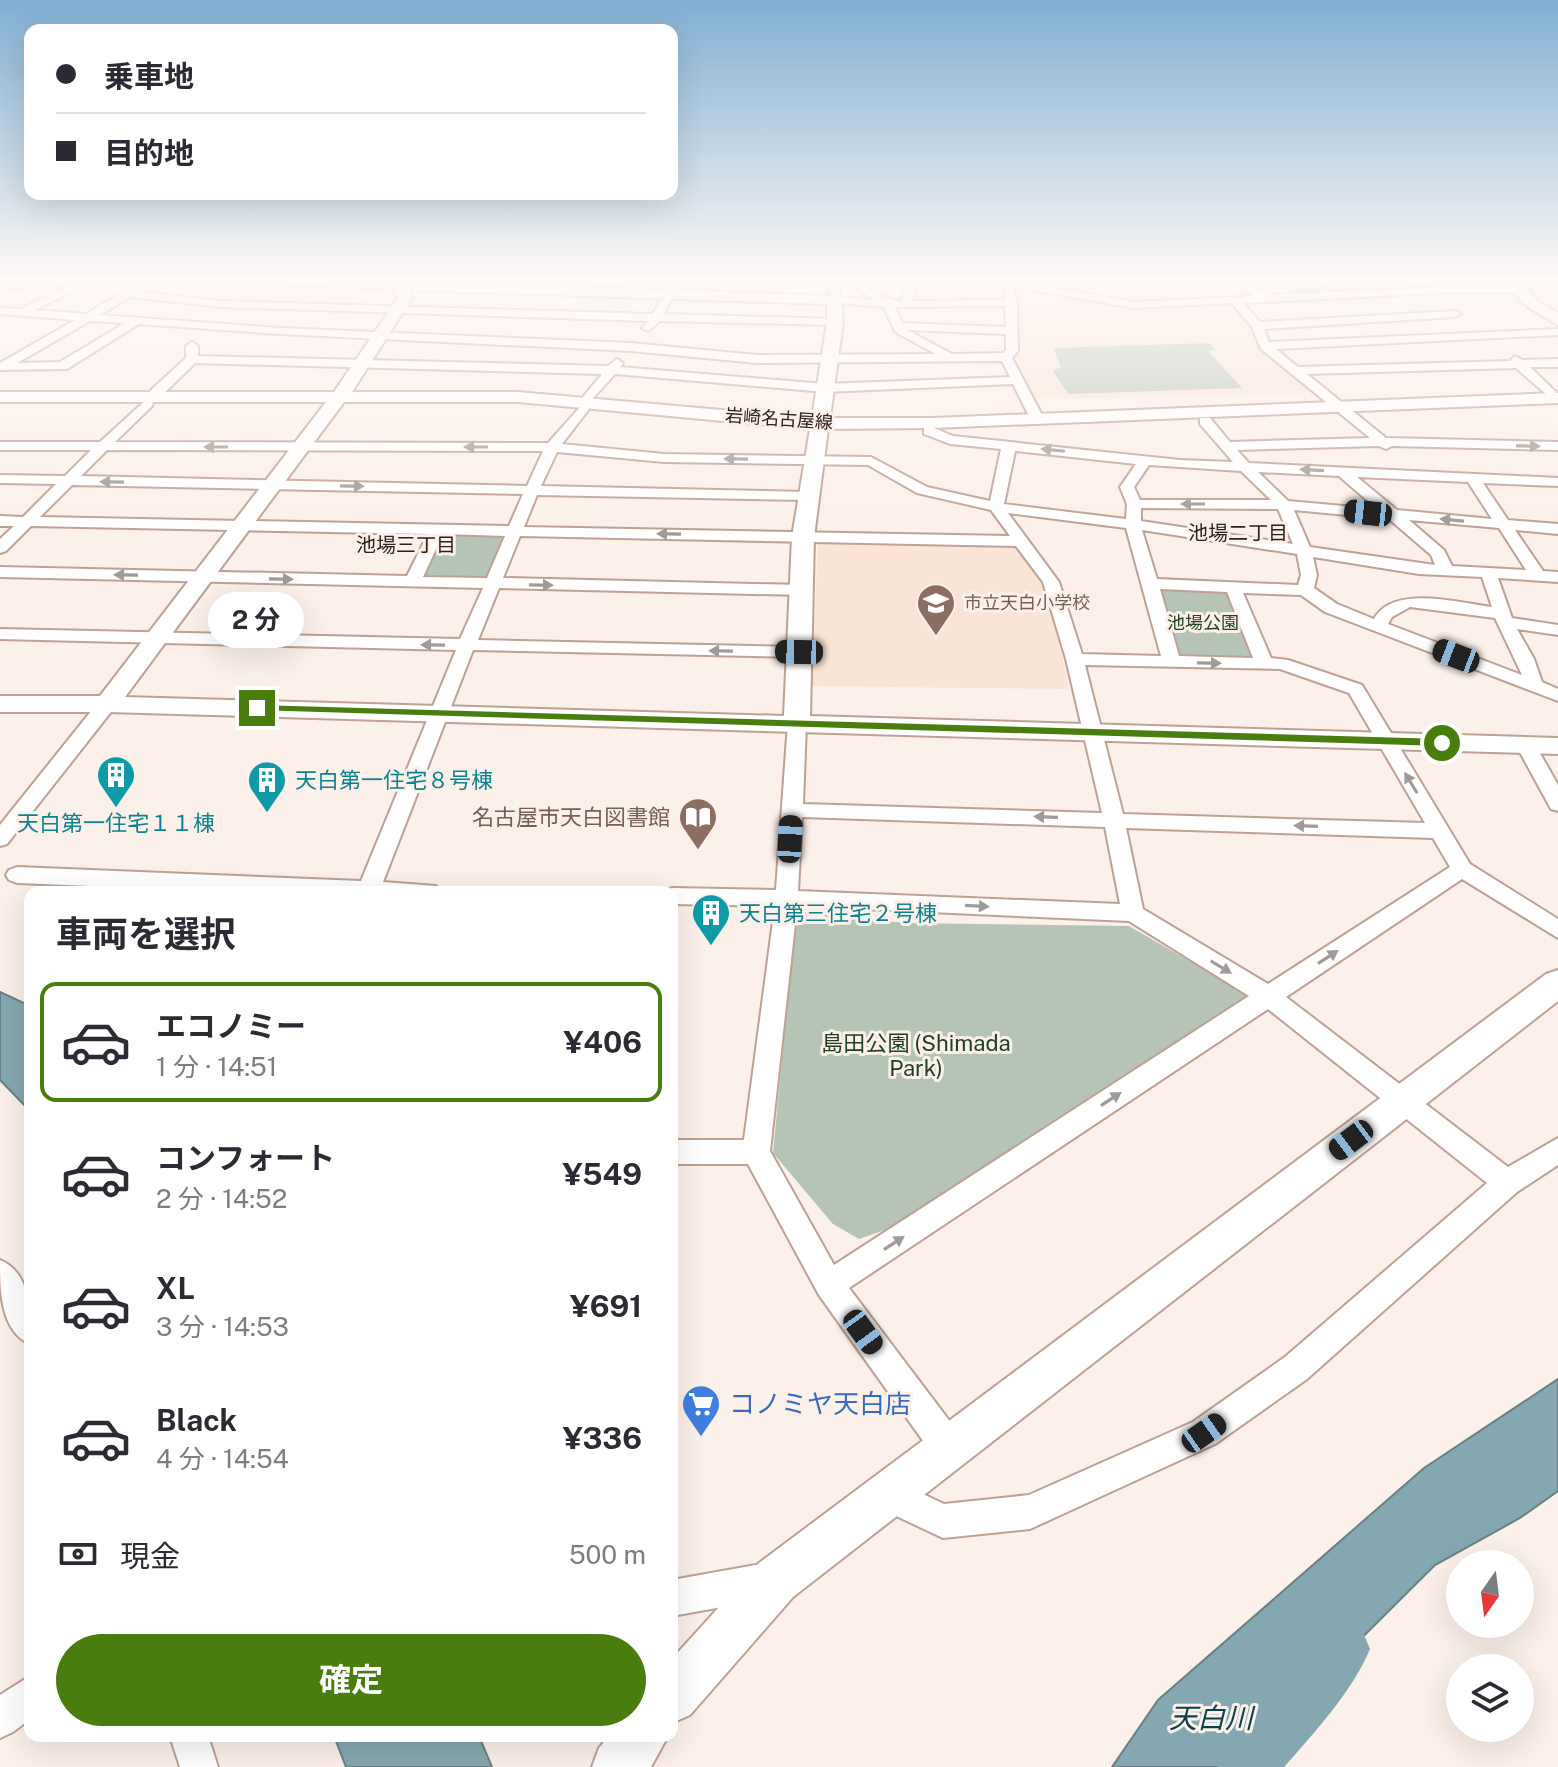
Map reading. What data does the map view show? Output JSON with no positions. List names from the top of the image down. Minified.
{"streets":{"street":["岩崎名古屋線"]},"districts":["池場二丁目","池場三丁目"],"water":["天白川"],"parks":["池場公園","島田公園 (Shimada Park)"],"places":{"school or university":["市立天白小学校"],"building":["天白第一住宅１１棟","天白第一住宅８号棟","天白第三住宅２号棟"],"library":["名古屋市天白図書館"],"supermarket":["コノミヤ天白店"]},"north":"bottom","page":{"banner":["乗車地","目的地"],"bubble":"2 分","heading":"車両を選択","list":[{"name":"エコノミー","note":"1 分 · 14:51","value":"¥406"},{"name":"コンフォート","note":"2 分 · 14:52","value":"¥549"},{"name":"XL","note":"3 分 · 14:53","value":"¥691"},{"name":"Black","note":"4 分 · 14:54","value":"¥336"}],"pay":["現金","500 m"],"buttons":"確定"}}
